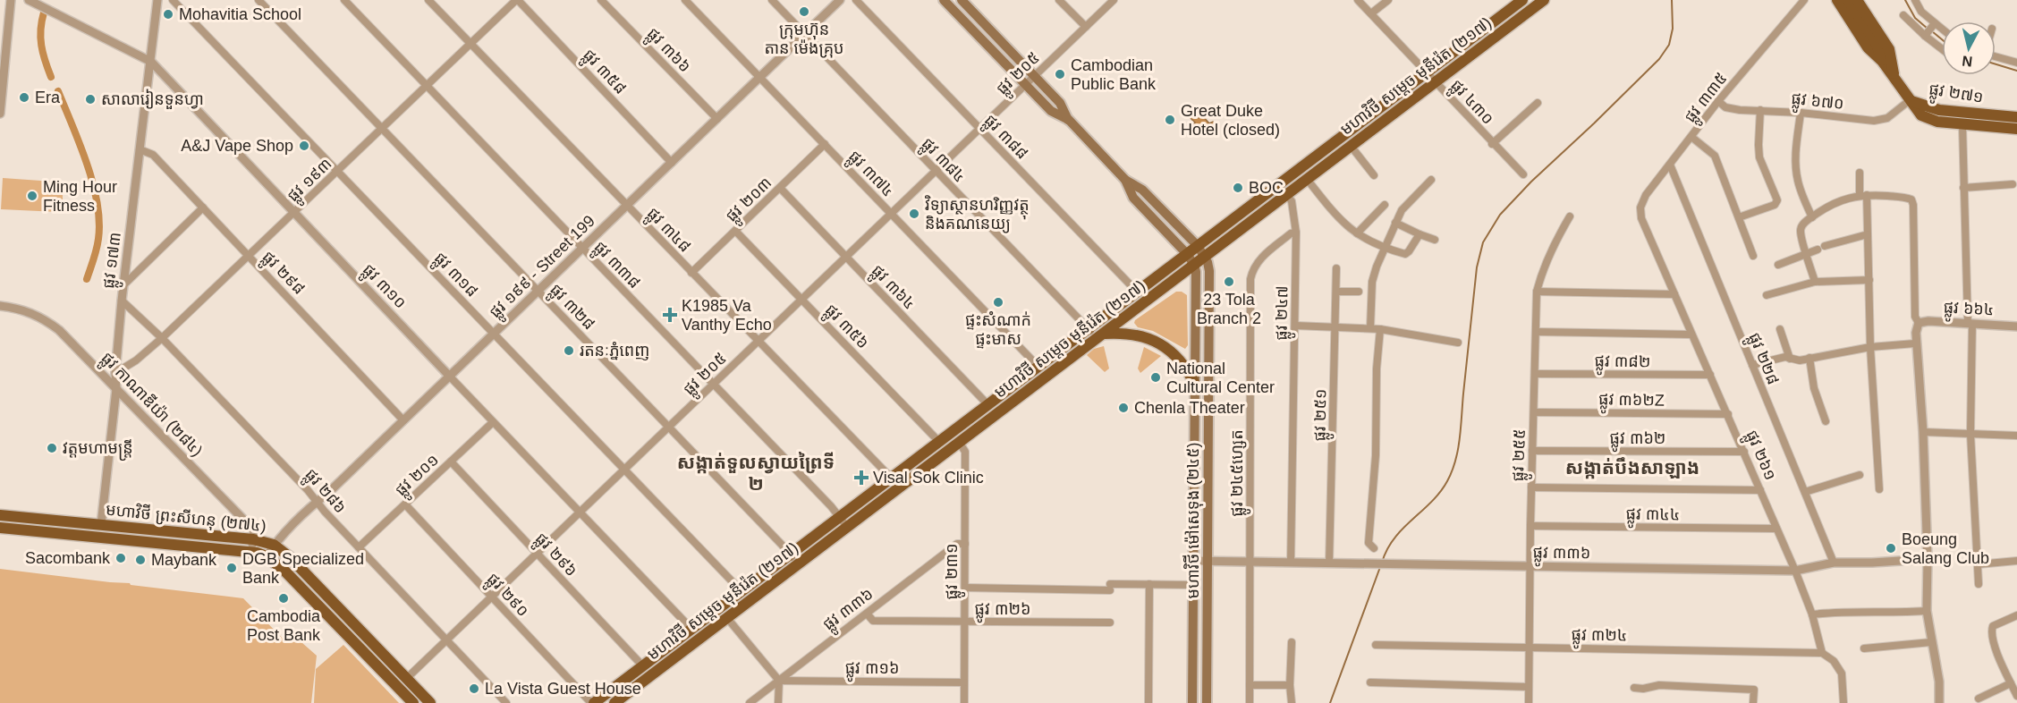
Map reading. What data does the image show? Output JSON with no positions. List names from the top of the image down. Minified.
{"streets":{"main road":["មហាវិថី សម្តេច មុនីរ៉េត (២១៧)","ផ្លូវ ២៧១","មហាវិថី ព្រះសីហនុ (២៧៤)","មហាវិថី ម៉ៅសេទុង (២៤៥)"],"street":["ផ្លូវ ៣៦៦","ផ្លូវ ៣៥៨","ផ្លូវ ២០៥","ផ្លូវ ៣៣៥","ផ្លូវ ៦៧០","ផ្លូវ ៤៣០","ផ្លូវ ៣៨៨","ផ្លូវ ៣៨៤","ផ្លូវ ៣៧៤","ផ្លូវ ១៩៣","ផ្លូវ ២០៣","ផ្លូវ ៣៤៨","ផ្លូវ ១៧៣","ផ្លូវ ៣៣៨","ផ្លូវ ១៩៩ - Street 199","ផ្លូវ ២៩៨","ផ្លូវ ៣១៨","ផ្លូវ ៣១០","ផ្លូវ ៣៦៤","ផ្លូវ ៣២៨","ផ្លូវ ៦៦៤","ផ្លូវ ២៤៧","ផ្លូវ ៣៥៦","ផ្លូវ ២២៨","ផ្លូវ ៣៨២","ផ្លូវ ៣៦២Z","ផ្លូវ កាណាឌីយ៉ា (២៨៤)","ផ្លូវ ២៥១","ផ្លូវ ៣៦២","ផ្លូវ ២៥៥","ផ្លូវ ២៦១","ផ្លូវ ២៤៥ហ្សេត","ផ្លូវ ២០១","ផ្លូវ ២៨៦","ផ្លូវ ៣៤៤","ផ្លូវ ៣៣៦","ផ្លូវ ២៩៦","ផ្លូវ ២៣១","ផ្លូវ ២៩០","ផ្លូវ ៣២៦","ផ្លូវ ៣២៤","ផ្លូវ ៣១៦"]},"crossings":[["ផ្លូវ ៣៦៦","ផ្លូវ ១៩៩ - Street 199"],["ផ្លូវ ៣៥៨","ផ្លូវ ១៩៣"],["ផ្លូវ ៣៥៨","ផ្លូវ ១៩៩ - Street 199"],["ផ្លូវ ២០៥","ផ្លូវ ៣៨៨"],["ផ្លូវ ២០៥","ផ្លូវ ៣៨៤"],["ផ្លូវ ២០៥","ផ្លូវ ៣៧៤"],["ផ្លូវ ២០៥","ផ្លូវ ៣៤៨"],["ផ្លូវ ២០៥","ផ្លូវ ៣៣៨"],["ផ្លូវ ២០៥","ផ្លូវ ៣១៨"],["ផ្លូវ ២០៥","ផ្លូវ ៣១០"],["ផ្លូវ ២០៥","ផ្លូវ ៣៦៤"],["ផ្លូវ ២០៥","ផ្លូវ ៣២៨"],["ផ្លូវ ២០៥","ផ្លូវ ៣៥៦"],["ផ្លូវ ២០៥","ផ្លូវ ២៨៦"],["ផ្លូវ ២០៥","មហាវិថី ព្រះសីហនុ (២៧៤)"],["ផ្លូវ ២០៥","មហាវិថី ម៉ៅសេទុង (២៤៥)"],["ផ្លូវ ២០៥","ផ្លូវ ២៩៦"],["ផ្លូវ ២០៥","ផ្លូវ ២៩០"],["មហាវិថី សម្តេច មុនីរ៉េត (២១៧)","ផ្លូវ ៤៣០"],["មហាវិថី សម្តេច មុនីរ៉េត (២១៧)","ផ្លូវ ៣៨៨"],["មហាវិថី សម្តេច មុនីរ៉េត (២១៧)","ផ្លូវ ៣៨៤"],["មហាវិថី សម្តេច មុនីរ៉េត (២១៧)","ផ្លូវ ៣៧៤"],["មហាវិថី សម្តេច មុនីរ៉េត (២១៧)","ផ្លូវ ៣៤៨"],["មហាវិថី សម្តេច មុនីរ៉េត (២១៧)","ផ្លូវ ៣៣៨"],["មហាវិថី សម្តេច មុនីរ៉េត (២១៧)","ផ្លូវ ៣១៨"],["មហាវិថី សម្តេច មុនីរ៉េត (២១៧)","ផ្លូវ ៣១០"],["មហាវិថី សម្តេច មុនីរ៉េត (២១៧)","ផ្លូវ ៣៦៤"],["មហាវិថី សម្តេច មុនីរ៉េត (២១៧)","ផ្លូវ ៣២៨"],["មហាវិថី សម្តេច មុនីរ៉េត (២១៧)","ផ្លូវ ២៤៧"],["មហាវិថី សម្តេច មុនីរ៉េត (២១៧)","ផ្លូវ ៣៥៦"],["មហាវិថី សម្តេច មុនីរ៉េត (២១៧)","មហាវិថី ម៉ៅសេទុង (២៤៥)"],["មហាវិថី សម្តេច មុនីរ៉េត (២១៧)","ផ្លូវ ២៩៦"],["មហាវិថី សម្តេច មុនីរ៉េត (២១៧)","ផ្លូវ ២៣១"],["មហាវិថី សម្តេច មុនីរ៉េត (២១៧)","ផ្លូវ ២៩០"],["ផ្លូវ ២៧១","ផ្លូវ ៦៧០"],["ផ្លូវ ៣៣៥","ផ្លូវ ៦៧០"],["ផ្លូវ ៣៣៥","ផ្លូវ ២២៨"],["ផ្លូវ ៣៣៥","ផ្លូវ ២៦១"],["ផ្លូវ ៣៨៤","ផ្លូវ ១៩៩ - Street 199"],["ផ្លូវ ៣៧៤","ផ្លូវ ២០៣"],["ផ្លូវ ៣៧៤","ផ្លូវ ១៩៩ - Street 199"],["ផ្លូវ ១៩៣","ផ្លូវ ៣៤៨"],["ផ្លូវ ១៩៣","ផ្លូវ ១៧៣"],["ផ្លូវ ១៩៣","ផ្លូវ ៣៣៨"],["ផ្លូវ ១៩៣","ផ្លូវ ២៩៨"],["ផ្លូវ ១៩៣","ផ្លូវ ៣១៨"],["ផ្លូវ ១៩៣","ផ្លូវ ៣១០"],["ផ្លូវ ១៩៣","ផ្លូវ ៣២៨"],["ផ្លូវ ១៩៣","ផ្លូវ ២៨៦"],["ផ្លូវ ២០៣","ផ្លូវ ៣៤៨"],["ផ្លូវ ២០៣","ផ្លូវ ៣៦៤"],["ផ្លូវ ២០៣","ផ្លូវ ៣៥៦"],["ផ្លូវ ៣៤៨","ផ្លូវ ១៩៩ - Street 199"],["ផ្លូវ ១៧៣","ផ្លូវ ២៩៨"],["ផ្លូវ ១៧៣","ផ្លូវ ៣១០"],["ផ្លូវ ១៧៣","ផ្លូវ កាណាឌីយ៉ា (២៨៤)"],["ផ្លូវ ១៧៣","ផ្លូវ ២៨៦"],["ផ្លូវ ១៧៣","មហាវិថី ព្រះសីហនុ (២៧៤)"],["ផ្លូវ ៣៣៨","ផ្លូវ ១៩៩ - Street 199"],["ផ្លូវ ១៩៩ - Street 199","ផ្លូវ ២៩៨"],["ផ្លូវ ១៩៩ - Street 199","ផ្លូវ ៣១៨"],["ផ្លូវ ១៩៩ - Street 199","ផ្លូវ ៣១០"],["ផ្លូវ ១៩៩ - Street 199","ផ្លូវ ៣២៨"],["ផ្លូវ ១៩៩ - Street 199","ផ្លូវ ២៨៦"],["ផ្លូវ ១៩៩ - Street 199","មហាវិថី ព្រះសីហនុ (២៧៤)"],["ផ្លូវ ៣១០","ផ្លូវ ២០១"],["ផ្លូវ ២៤៧","ផ្លូវ ២៤៥ហ្សេត"],["ផ្លូវ ២៤៧","ផ្លូវ ៣៣៦"],["ផ្លូវ ២២៨","ផ្លូវ ៣៣៦"],["ផ្លូវ ៣៨២","ផ្លូវ ២៥៥"],["ផ្លូវ ៣៨២","ផ្លូវ ២៦១"],["ផ្លូវ ៣៦២Z","ផ្លូវ ២៥៥"],["ផ្លូវ ៣៦២Z","ផ្លូវ ២៦១"],["ផ្លូវ កាណាឌីយ៉ា (២៨៤)","មហាវិថី ព្រះសីហនុ (២៧៤)"],["ផ្លូវ ២៥១","ផ្លូវ ៣៣៦"],["ផ្លូវ ៣៦២","ផ្លូវ ២៥៥"],["ផ្លូវ ៣៦២","ផ្លូវ ២៦១"],["ផ្លូវ ២៥៥","ផ្លូវ ៣៤៤"],["ផ្លូវ ២៥៥","ផ្លូវ ៣៣៦"],["ផ្លូវ ២៥៥","ផ្លូវ ៣២៤"],["ផ្លូវ ២៦១","ផ្លូវ ៣៤៤"],["ផ្លូវ ២៦១","ផ្លូវ ៣៣៦"],["ផ្លូវ ២៦១","ផ្លូវ ៣២៤"],["ផ្លូវ ២៤៥ហ្សេត","ផ្លូវ ៣៣៦"],["ផ្លូវ ២០១","ផ្លូវ ២៨៦"],["ផ្លូវ ២០១","ផ្លូវ ២៩៦"],["ផ្លូវ ២០១","ផ្លូវ ២៩០"],["មហាវិថី ម៉ៅសេទុង (២៤៥)","ផ្លូវ ៣៣៦"],["ផ្លូវ ៣៣៦","ផ្លូវ ២៣១"],["ផ្លូវ ៣៣៦","ផ្លូវ ៣២៦"],["ផ្លូវ ៣៣៦","ផ្លូវ ៣១៦"],["ផ្លូវ ២៣១","ផ្លូវ ៣២៦"],["ផ្លូវ ២៣១","ផ្លូវ ៣១៦"]],"districts":["សង្កាត់ទួលស្វាយព្រៃទី ២","សង្កាត់បឹងសាឡាង"],"places":{"other":["ក្រុមហ៊ុន តាន ម៉េងគ្រុប","Mohavitia School","Cambodian Public Bank","Era","សាលារៀនទួនហ្វា","Great Duke Hotel (closed)","A&J Vape Shop","BOC","Ming Hour Fitness","វិទ្យាស្ថានហរិញ្ញវត្ថុ និងគណនេយ្យ","23 Tola Branch 2","ផ្ទះសំណាក់ ផ្ទះមាស","រតនៈភ្នំពេញ","National Cultural Center","Chenla Theater","វត្តមហាមន្រ្តី","Boeung Salang Club","Sacombank","Maybank","DGB Specialized Bank","Cambodia Post Bank","La Vista Guest House"],"health":["K1985 Va Vanthy Echo","Visal Sok Clinic"]},"north":"bottom"}
